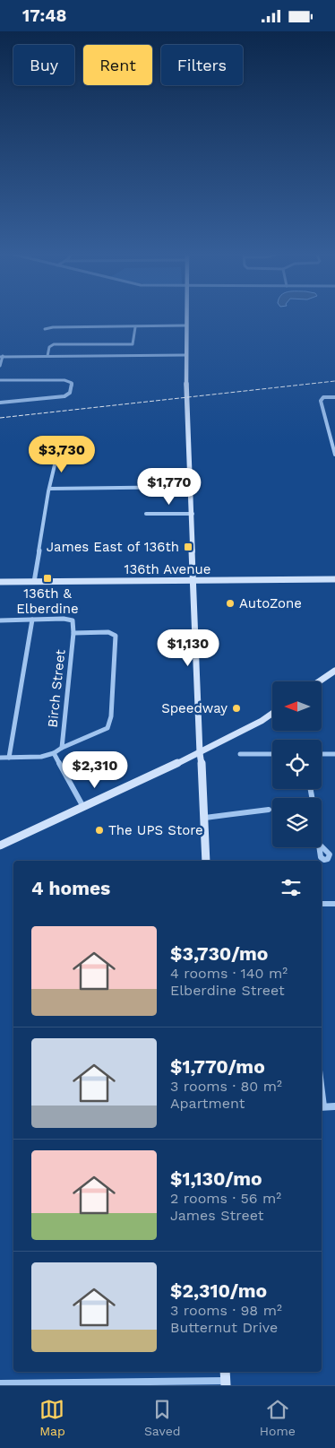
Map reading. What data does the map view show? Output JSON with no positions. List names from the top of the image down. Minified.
{"streets":{"street":["136th Avenue","Birch Street"]},"places":{"transit":["James East of 136th","136th & Elberdine"],"other":["AutoZone","Speedway","The UPS Store"]},"north":"left","page":{"status":"17:48","chip":["Buy","Rent","Filters"],"price":["$3,730","$1,770","$1,130","$2,310"],"heading":"4 homes","list":[{"name":"$3,730/mo","note":"4 rooms · 140 m² · Elberdine Street"},{"name":"$1,770/mo","note":"3 rooms · 80 m² · Apartment"},{"name":"$1,130/mo","note":"2 rooms · 56 m² · James Street"},{"name":"$2,310/mo","note":"3 rooms · 98 m² · Butternut Drive"}],"tabs":["Map","Saved","Home"]}}
